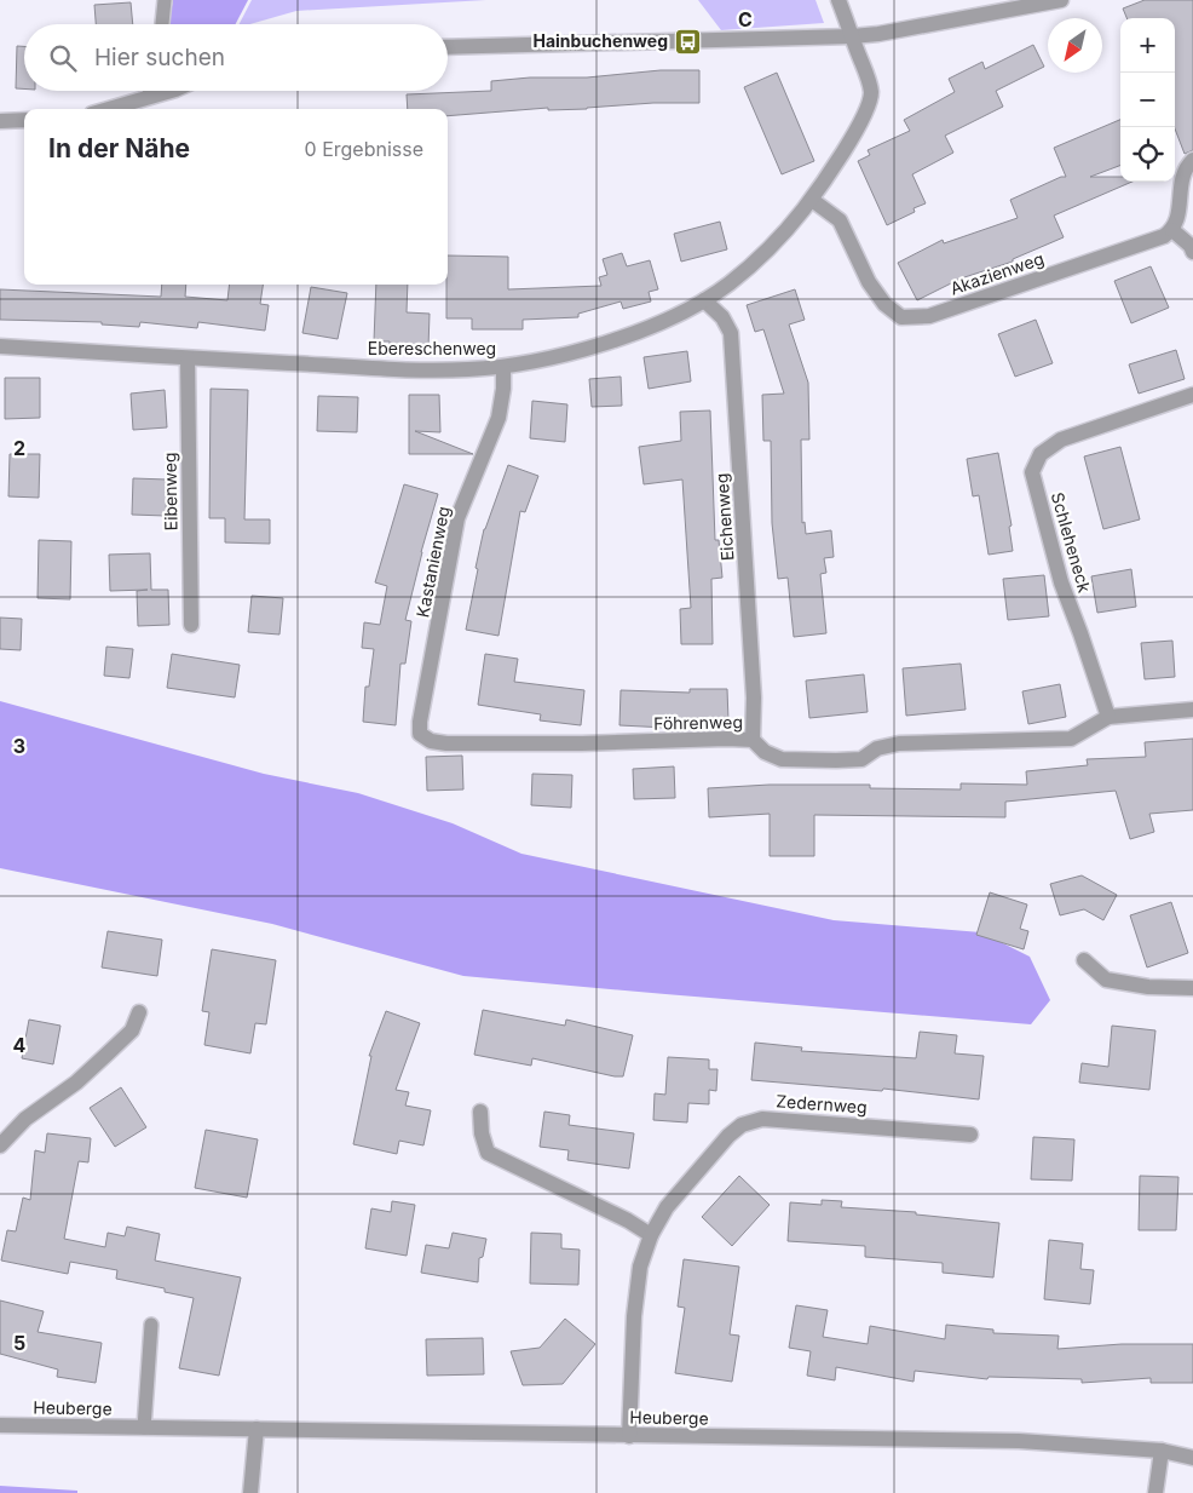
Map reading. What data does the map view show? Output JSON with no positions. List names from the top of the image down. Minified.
{"streets":{"street":["Akazienweg","Ebereschenweg","Eibenweg","Eichenweg","Schleheneck","Kastanienweg","Föhrenweg","Zedernweg","Heuberge"]},"crossings":[["Akazienweg","Ebereschenweg"],["Ebereschenweg","Eibenweg"],["Ebereschenweg","Eichenweg"],["Ebereschenweg","Kastanienweg"],["Eichenweg","Föhrenweg"],["Schleheneck","Föhrenweg"],["Kastanienweg","Föhrenweg"],["Zedernweg","Heuberge"]],"places":{"bus stop":["Hainbuchenweg"]},"north":"bottom left","page":{"map_buttons":["+","−"],"search":"Hier suchen","heading":["In der Nähe","0 Ergebnisse"]},"grid":{"columns":["C"],"rows":["2","3","4","5"]}}
